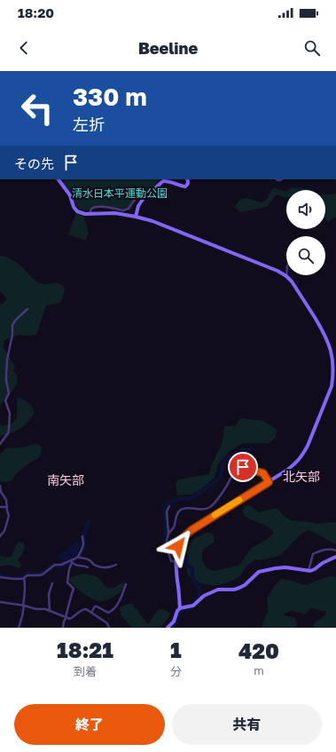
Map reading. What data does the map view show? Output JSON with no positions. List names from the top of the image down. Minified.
{"districts":["北矢部","南矢部"],"parks":["清水日本平運動公園"],"page":{"status":"18:20","header":"Beeline","turn":["330 m","左折"],"then":"その先","eta":["18:21","到着","1","分","420","m"],"buttons":["終了","共有"]}}
